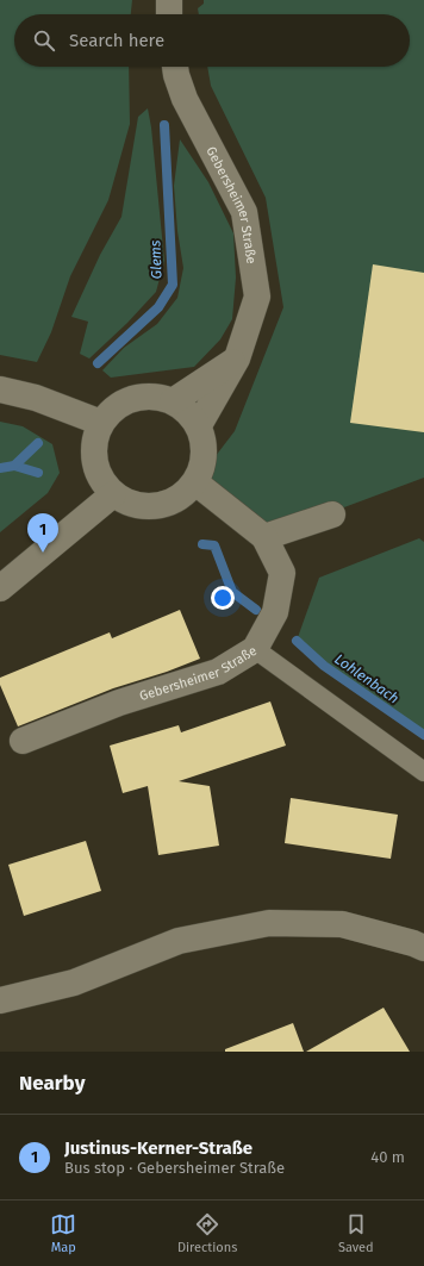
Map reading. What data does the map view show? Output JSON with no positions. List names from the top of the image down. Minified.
{"streets":{"main road":["Gebersheimer Straße"]},"water":["Glems","Lohlenbach"],"page":{"search":"Search here","pins":"1","heading":"Nearby","list":[{"mark":"1","name":"Justinus-Kerner-Straße","note":"Bus stop · Gebersheimer Straße","value":"40 m"}],"nav":["Map","Directions","Saved"]}}
